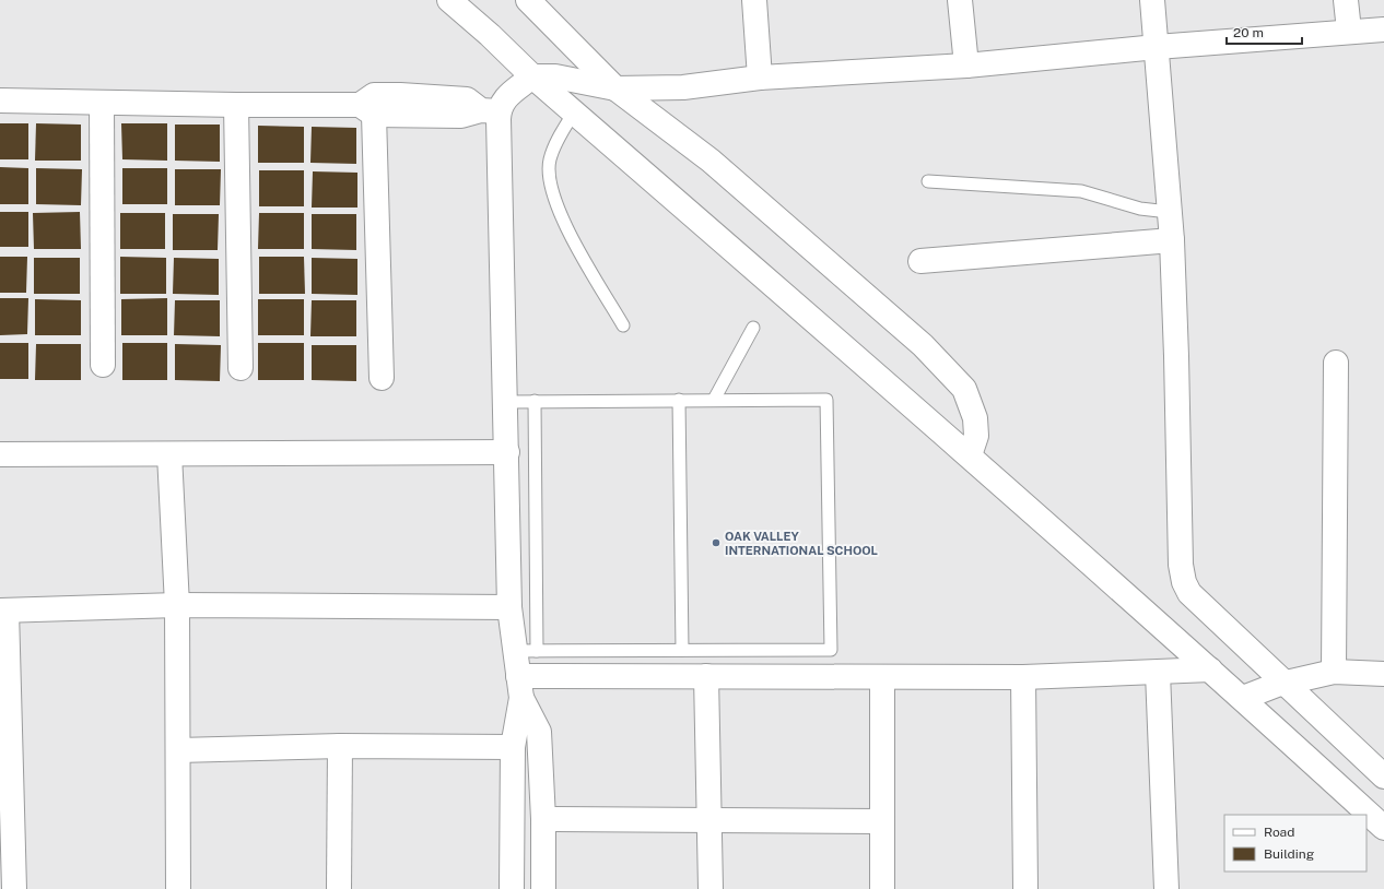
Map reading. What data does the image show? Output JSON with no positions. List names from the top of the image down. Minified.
{"places":["OAK VALLEY INTERNATIONAL SCHOOL"],"legend":["Road","Building"],"scale_bar":"20 m"}
